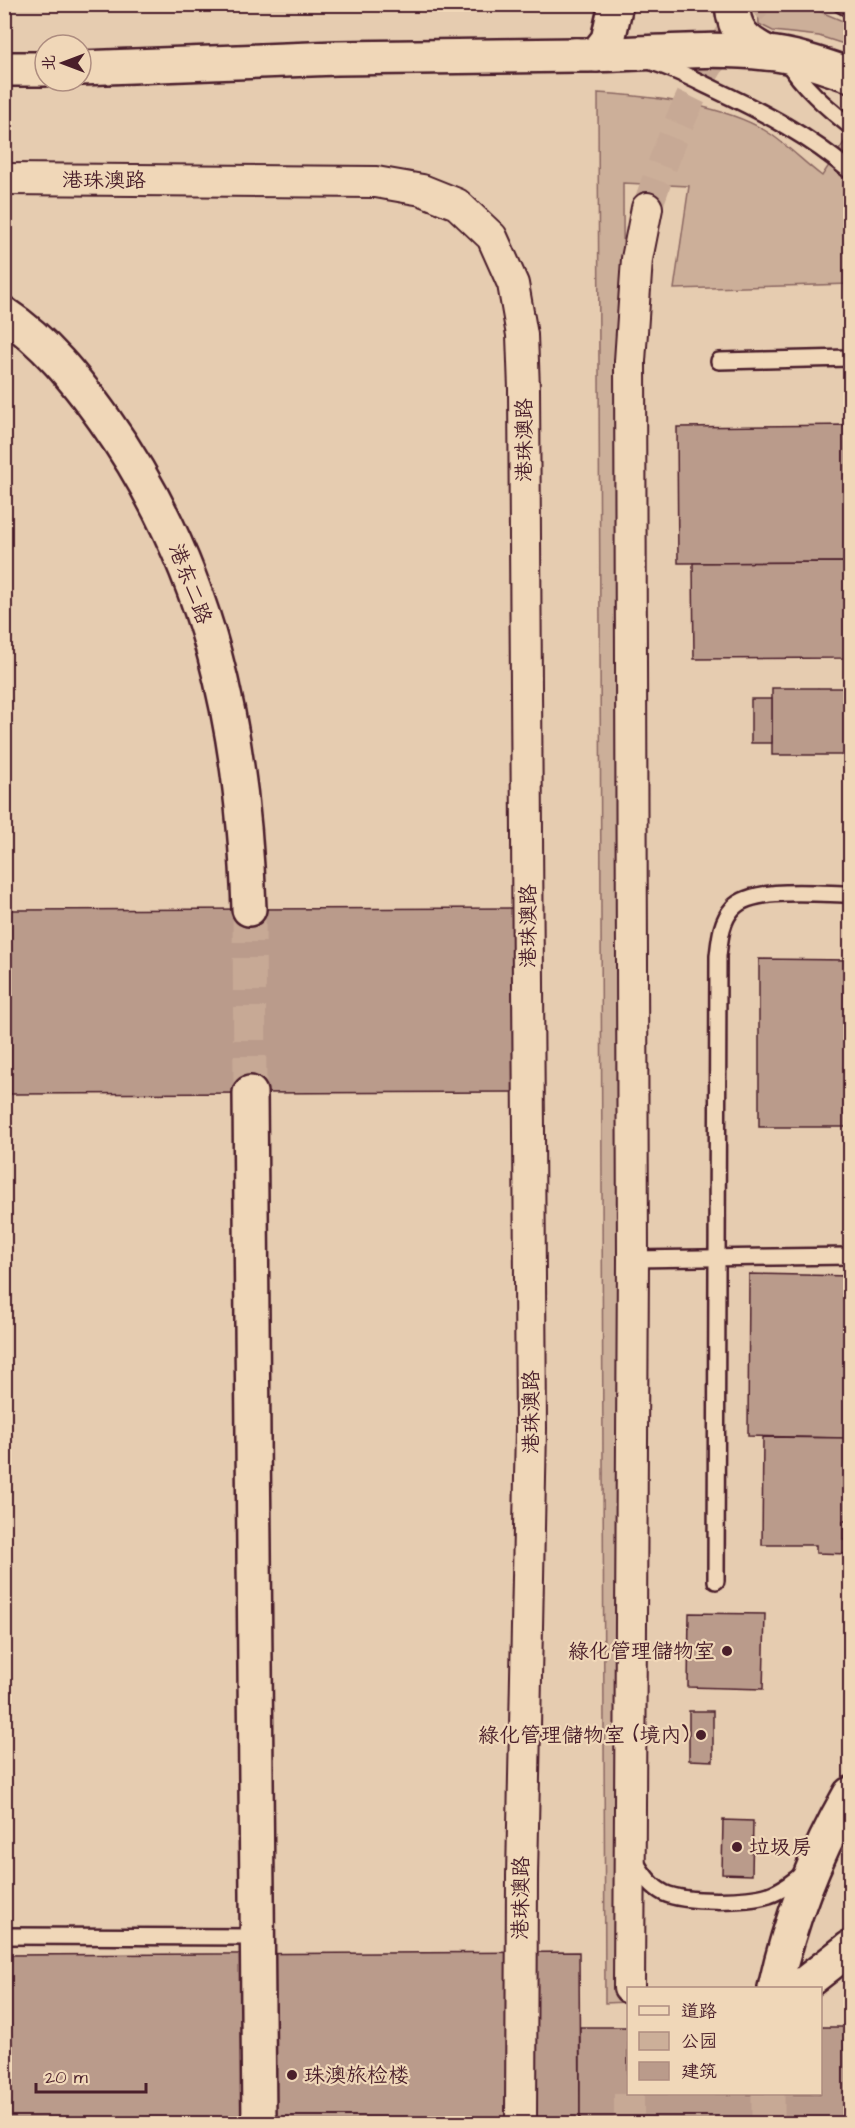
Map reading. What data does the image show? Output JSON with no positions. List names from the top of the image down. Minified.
{"streets":{"main road":["港东二路"],"street":["港珠澳路"]},"places":["綠化管理儲物室","綠化管理儲物室 (境內)","垃圾房","珠澳旅检楼"],"legend":["道路","公园","建筑"],"scale_bar":"20 m","north":"left"}
